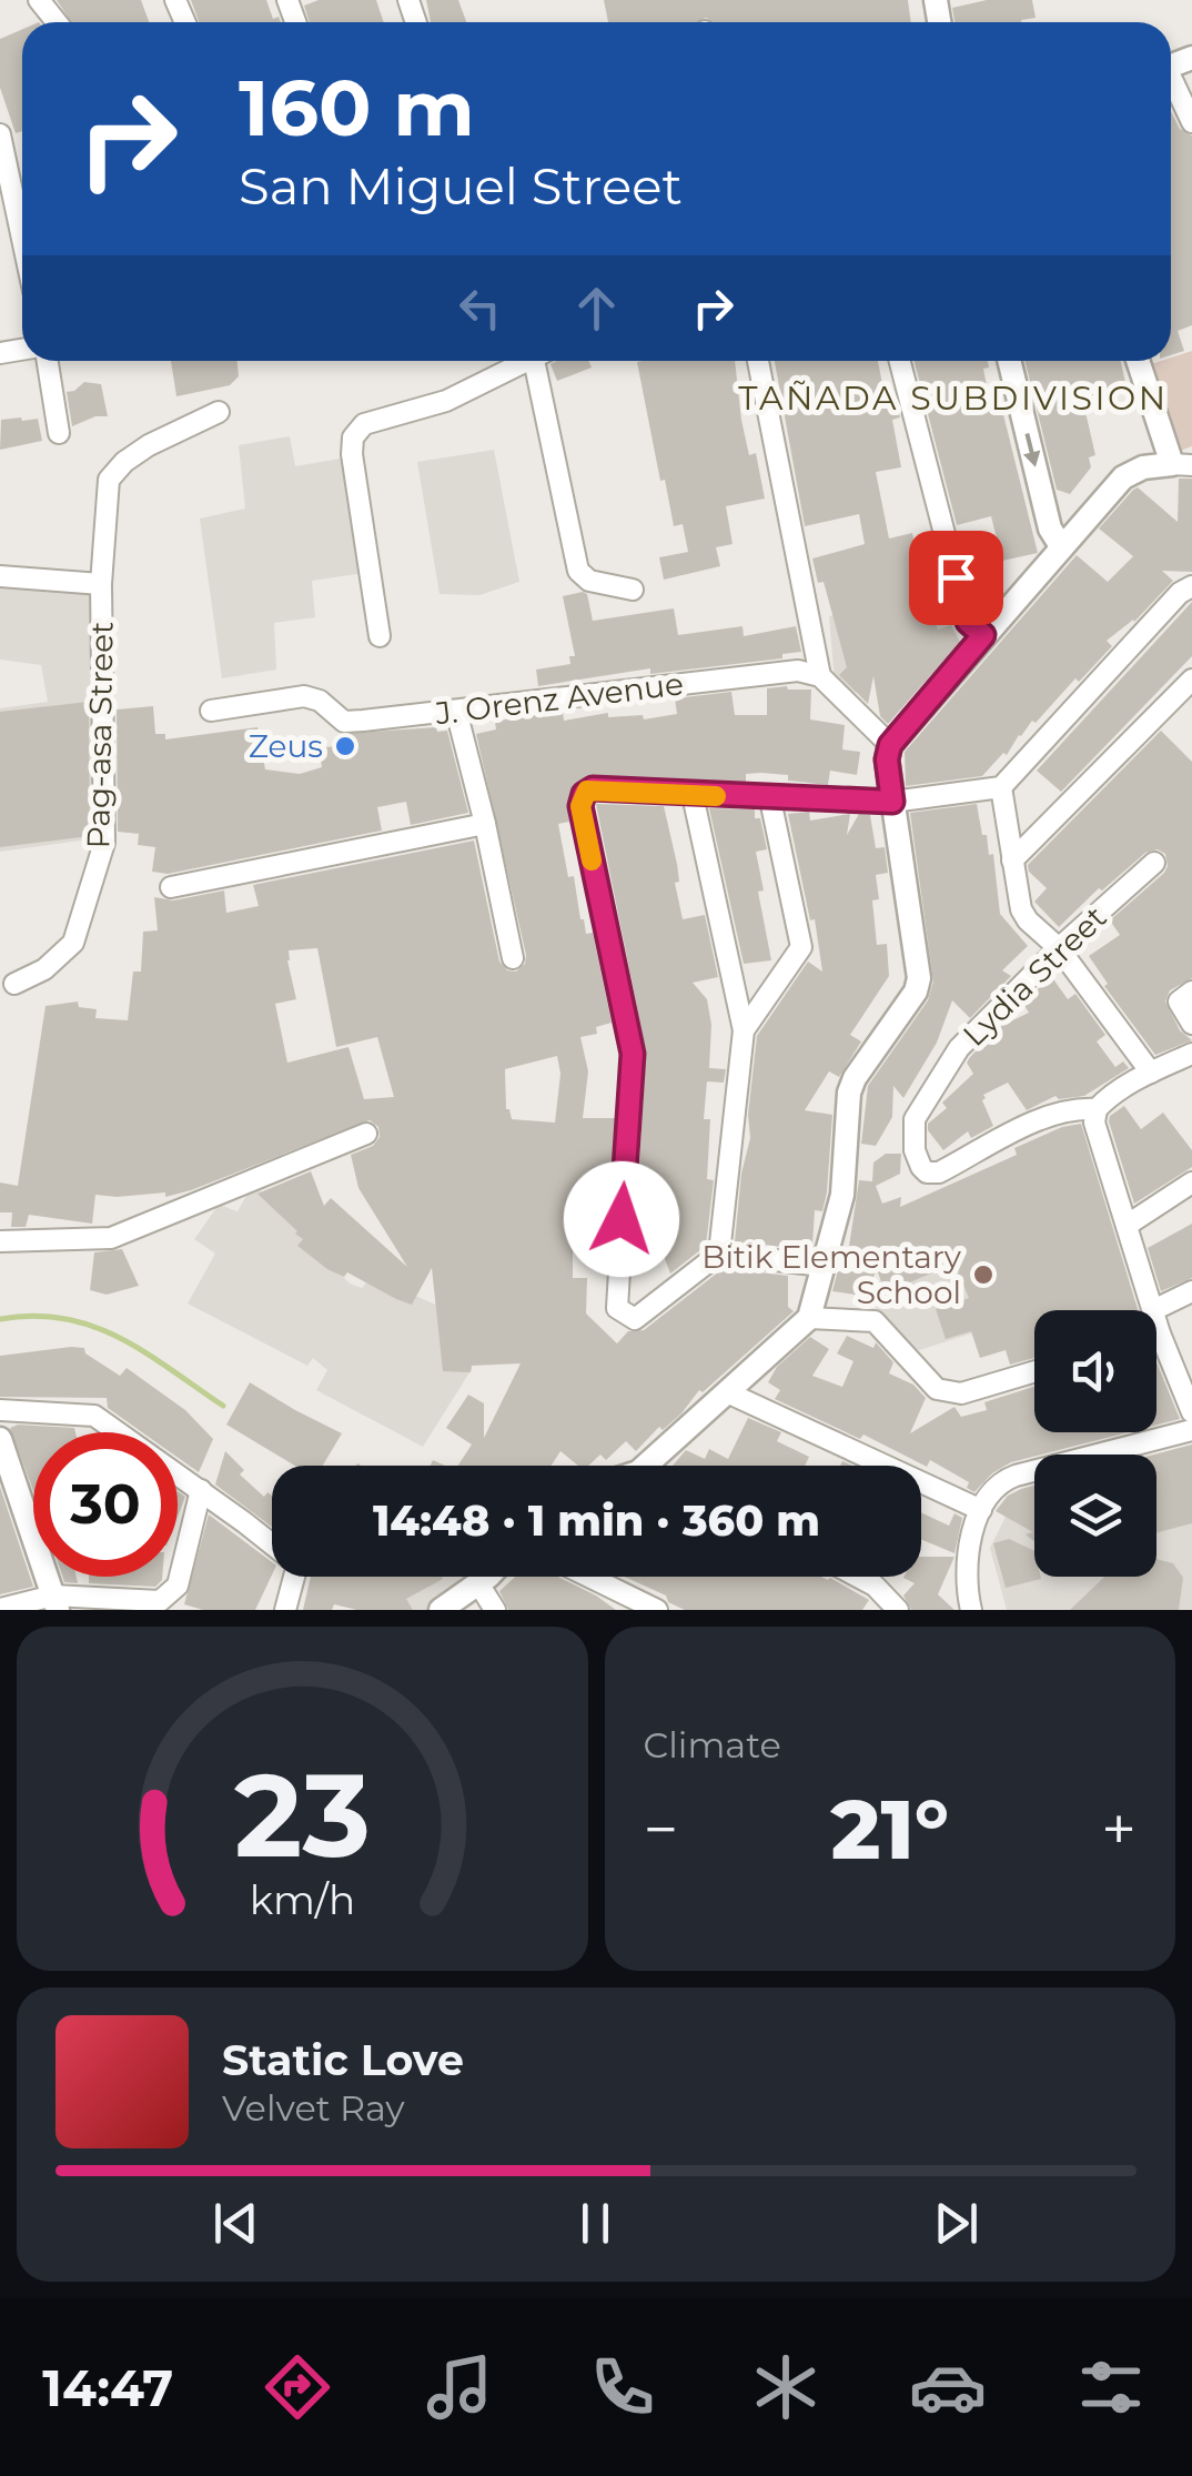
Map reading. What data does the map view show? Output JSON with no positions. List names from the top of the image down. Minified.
{"streets":{"street":["J. Orenz Avenue","Pag-asa Street","Lydia Street"]},"districts":["TAÑADA SUBDIVISION"],"places":["Zeus","Bitik Elementary School"],"page":{"turn":["160 m","San Miguel Street"],"limit":"30","trip":"14:48 · 1 min · 360 m","tile":"Climate","heat":["−","21°","+"],"song":["Static Love","Velvet Ray"],"tabs":"14:47","gauge":["23","km/h"]}}
